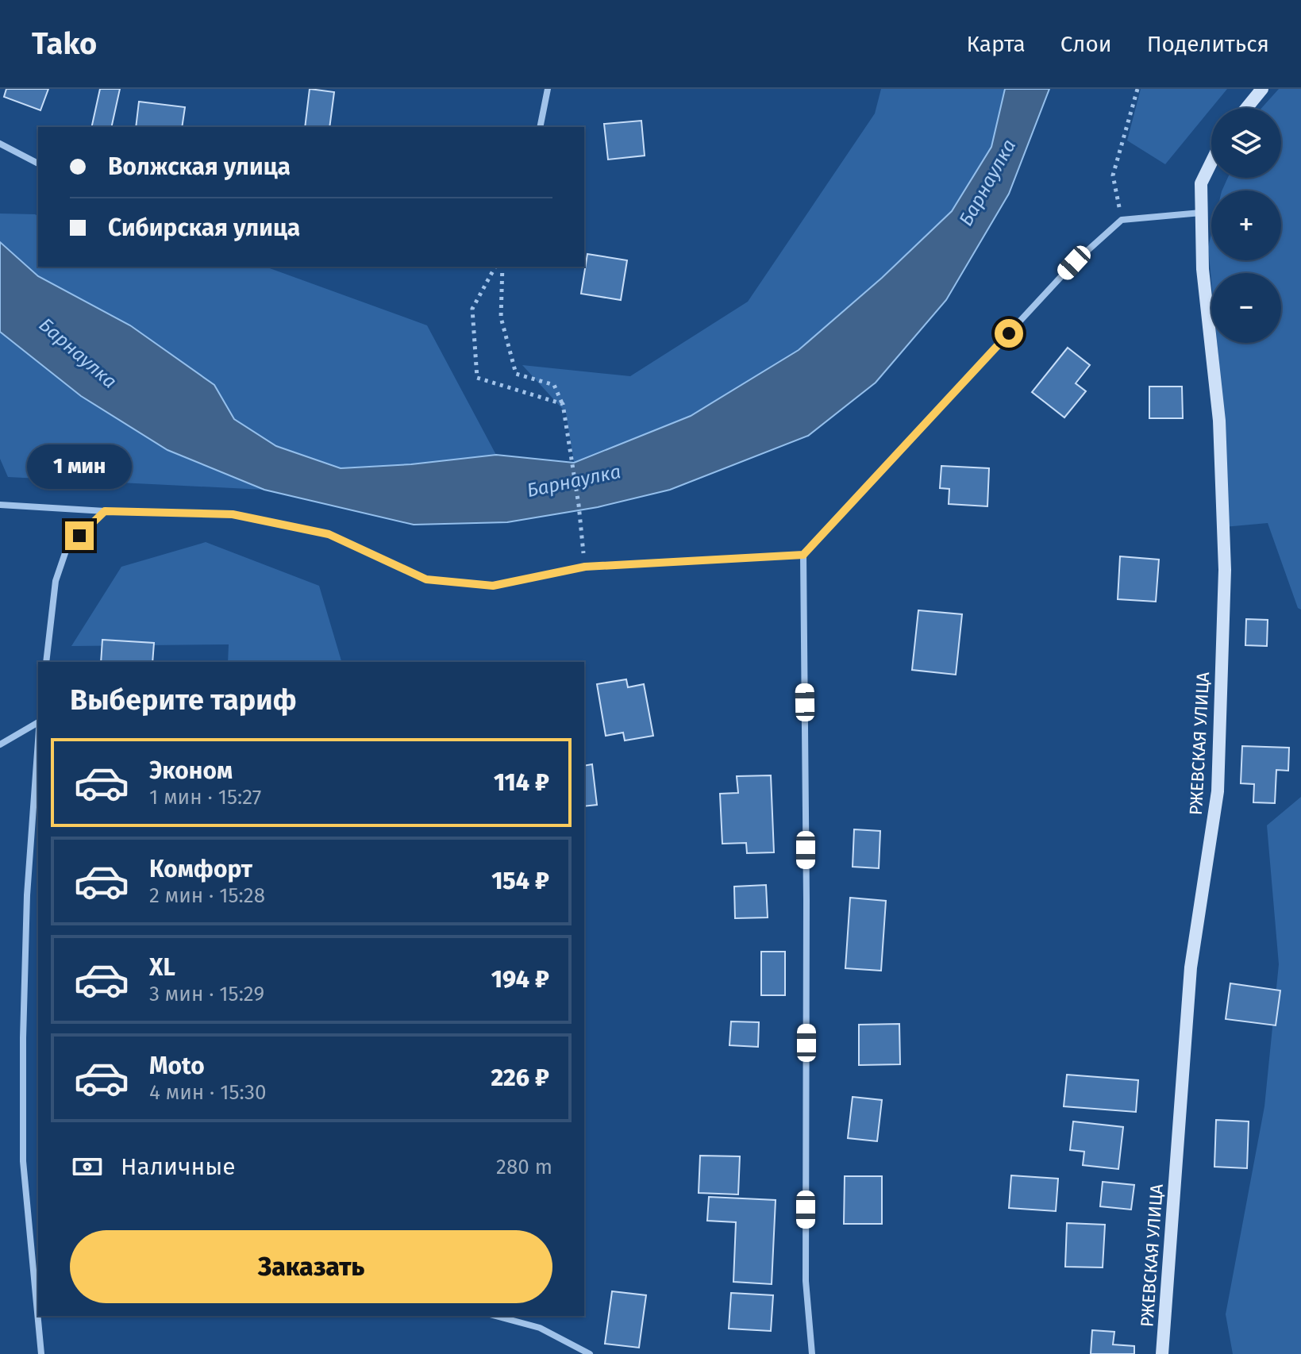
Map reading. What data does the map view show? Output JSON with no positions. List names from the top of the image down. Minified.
{"streets":{"main road":["РЖЕВСКАЯ УЛИЦА"]},"water":["Барнаулка"],"page":{"header":"Tako","nav":["Карта","Слои","Поделиться"],"map_buttons":["+","−"],"banner":["Волжская улица","Сибирская улица"],"bubble":"1 мин","heading":"Выберите тариф","list":[{"name":"Эконом","note":"1 мин · 15:27","value":"114 ₽"},{"name":"Комфорт","note":"2 мин · 15:28","value":"154 ₽"},{"name":"XL","note":"3 мин · 15:29","value":"194 ₽"},{"name":"Moto","note":"4 мин · 15:30","value":"226 ₽"}],"pay":["Наличные","280 m"],"buttons":"Заказать"}}
